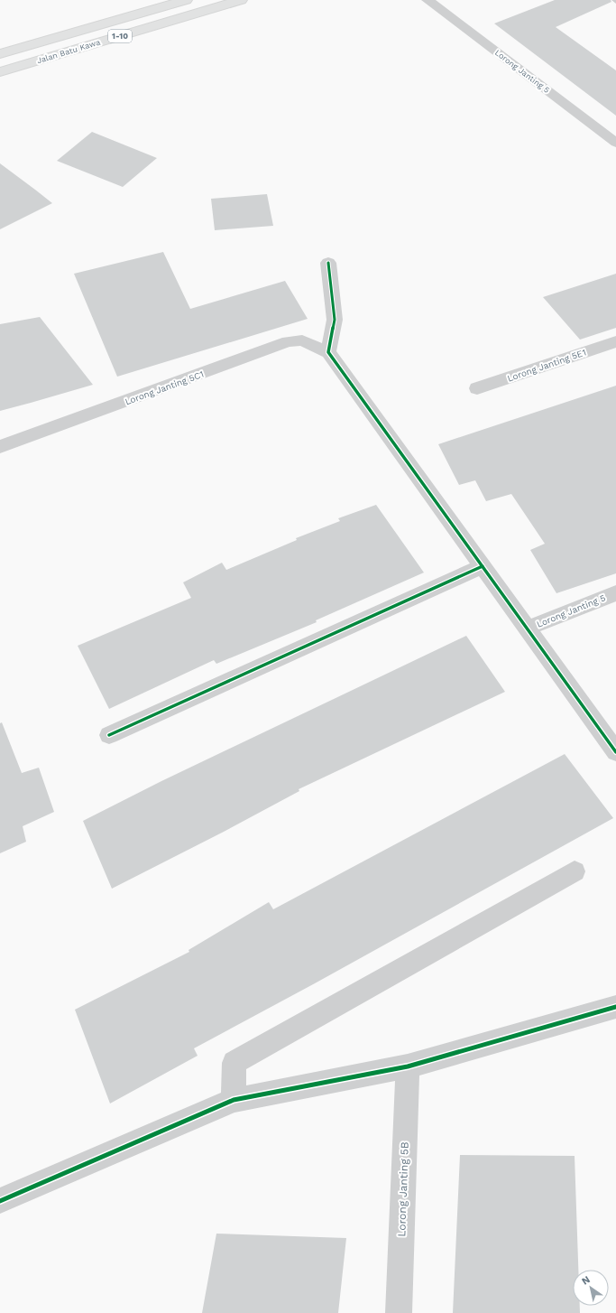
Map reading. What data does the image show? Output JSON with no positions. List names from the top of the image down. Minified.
{"streets":{"highway":["1-10","Jalan Batu Kawa"],"street":["Lorong Janting 5","Lorong Janting 5E1","Lorong Janting 5C1","Lorong Janting 5B"]},"north":"top left"}
